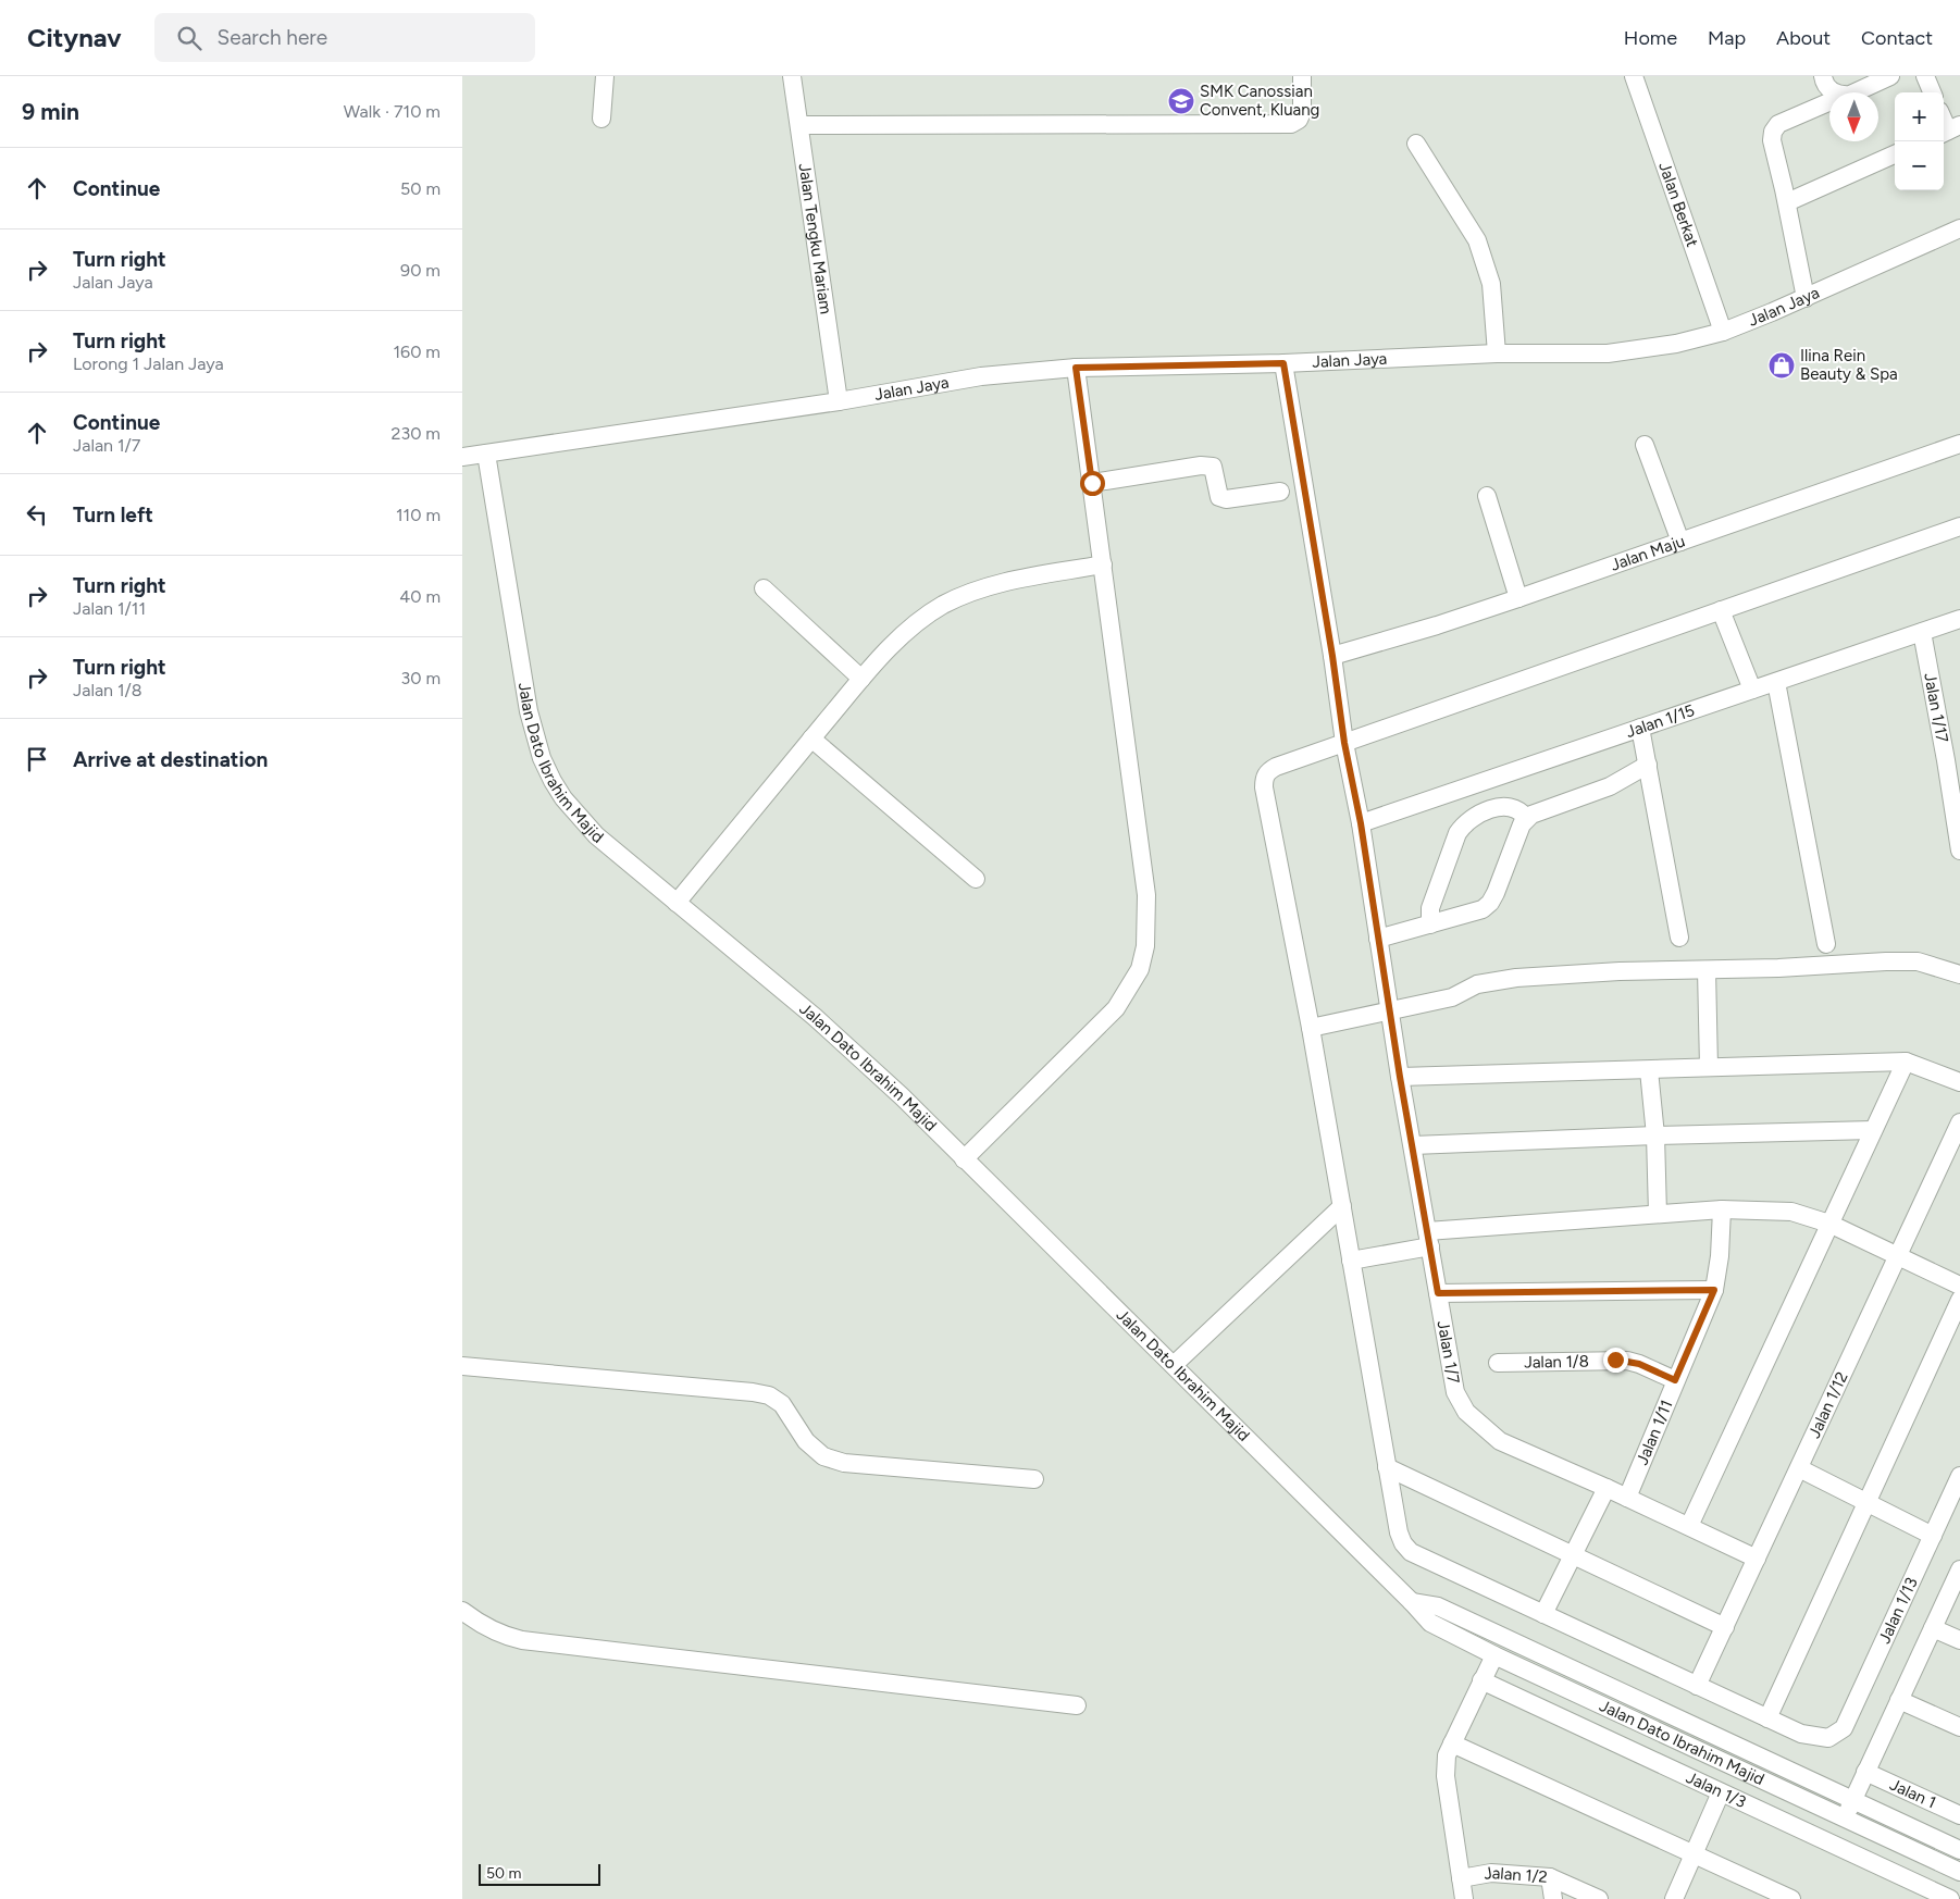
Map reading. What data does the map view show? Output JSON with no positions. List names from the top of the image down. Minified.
{"streets":{"street":["Jalan Berkat","Jalan Tengku Mariam","Jalan Jaya","Jalan Maju","Jalan 1/17","Jalan 1/15","Jalan Dato Ibrahim Majid","Jalan 1/7","Jalan 1/8","Jalan 1/12","Jalan 1/11","Jalan 1/13","Jalan 1/3","Jalan 1","Jalan 1/2"]},"crossings":[["Jalan Berkat","Jalan Jaya"],["Jalan Tengku Mariam","Jalan Jaya"],["Jalan Jaya","Jalan Dato Ibrahim Majid"],["Jalan Jaya","Jalan 1/7"],["Jalan Maju","Jalan 1/7"],["Jalan 1/17","Jalan 1/15"],["Jalan 1/15","Jalan 1/7"],["Jalan 1/7","Jalan 1/12"],["Jalan 1/7","Jalan 1/11"],["Jalan 1/8","Jalan 1/11"]],"places":{"school or university":["SMK Canossian Convent, Kluang"],"shop":["Ilina Rein Beauty & Spa"]},"scale_bar":"50 m","north":"bottom","page":{"header":"Citynav","search":"Search here","nav":["Home","Map","About","Contact"],"heading":["9 min","Walk · 710 m"],"map_buttons":["+","−"],"list":[["Continue","50 m"],["Turn right","Jalan Jaya","90 m"],["Turn right","Lorong 1 Jalan Jaya","160 m"],["Continue","Jalan 1/7","230 m"],["Turn left","110 m"],["Turn right","Jalan 1/11","40 m"],["Turn right","Jalan 1/8","30 m"],"Arrive at destination"],"scale":"50 m"}}
